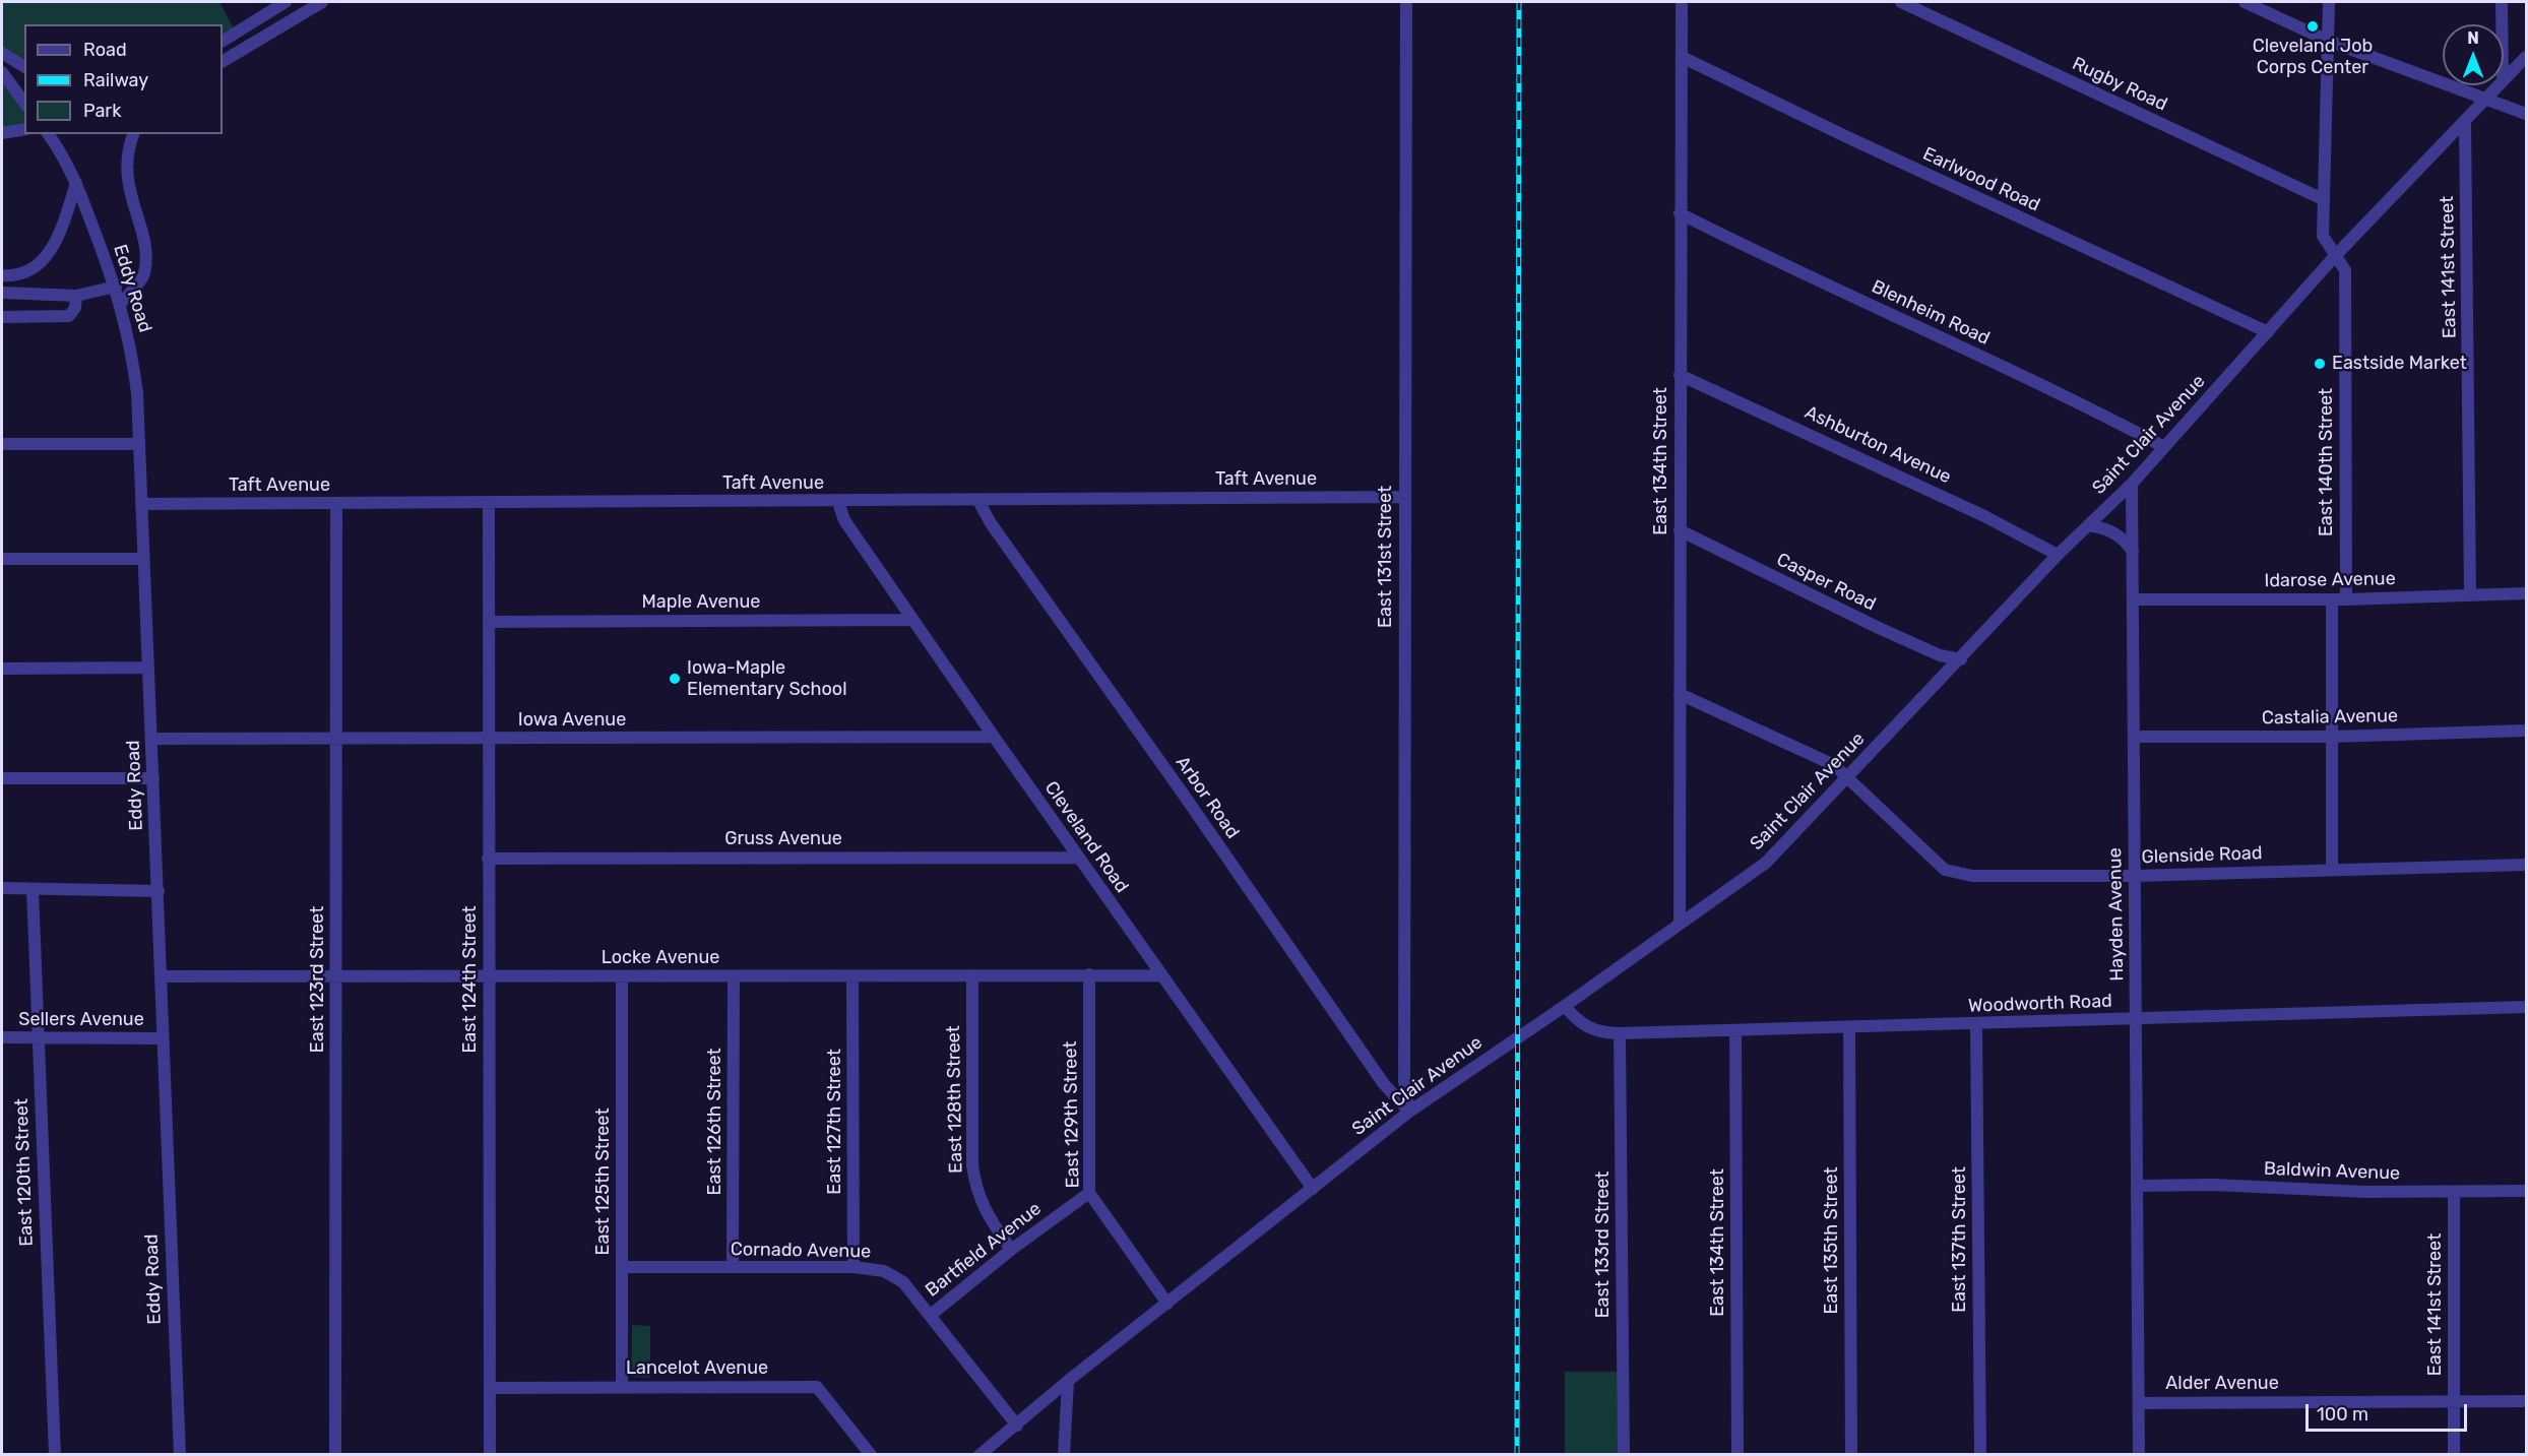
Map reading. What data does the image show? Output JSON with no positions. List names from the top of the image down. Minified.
{"streets":{"street":["Rugby Road","Earlwood Road","East 141st Street","Eddy Road","Blenheim Road","Saint Clair Avenue","Ashburton Avenue","East 134th Street","East 140th Street","Taft Avenue","East 131st Street","Idarose Avenue","Casper Road","Maple Avenue","Castalia Avenue","Iowa Avenue","Arbor Road","Cleveland Road","Gruss Avenue","Glenside Road","Hayden Avenue","Locke Avenue","East 123rd Street","East 124th Street","Woodworth Road","Sellers Avenue","East 128th Street","East 129th Street","East 126th Street","East 127th Street","Baldwin Avenue","East 120th Street","East 125th Street","East 137th Street","East 135th Street","East 133rd Street","Bartfield Avenue","Cornado Avenue","Lancelot Avenue","Alder Avenue"]},"crossings":[["Rugby Road","East 140th Street"],["Earlwood Road","Saint Clair Avenue"],["Earlwood Road","East 134th Street"],["East 141st Street","Saint Clair Avenue"],["East 141st Street","Idarose Avenue"],["East 141st Street","Baldwin Avenue"],["East 141st Street","Alder Avenue"],["Eddy Road","Taft Avenue"],["Eddy Road","Iowa Avenue"],["Eddy Road","Locke Avenue"],["Eddy Road","Sellers Avenue"],["Blenheim Road","Saint Clair Avenue"],["Blenheim Road","East 134th Street"],["Saint Clair Avenue","Ashburton Avenue"],["Saint Clair Avenue","East 134th Street"],["Saint Clair Avenue","East 140th Street"],["Saint Clair Avenue","East 131st Street"],["Saint Clair Avenue","Casper Road"],["Saint Clair Avenue","Arbor Road"],["Saint Clair Avenue","Cleveland Road"],["Saint Clair Avenue","Glenside Road"],["Saint Clair Avenue","Hayden Avenue"],["Saint Clair Avenue","Woodworth Road"],["Saint Clair Avenue","East 129th Street"],["Saint Clair Avenue","Cornado Avenue"],["Ashburton Avenue","East 134th Street"],["East 134th Street","Casper Road"],["East 134th Street","Glenside Road"],["East 134th Street","Woodworth Road"],["East 140th Street","Idarose Avenue"],["Taft Avenue","East 131st Street"],["Taft Avenue","Arbor Road"],["Taft Avenue","Cleveland Road"],["Taft Avenue","East 123rd Street"],["Taft Avenue","East 124th Street"],["East 131st Street","Arbor Road"],["Idarose Avenue","Hayden Avenue"],["Maple Avenue","Cleveland Road"],["Maple Avenue","East 124th Street"],["Castalia Avenue","Hayden Avenue"],["Iowa Avenue","Cleveland Road"],["Iowa Avenue","East 123rd Street"],["Iowa Avenue","East 124th Street"],["Cleveland Road","Gruss Avenue"],["Cleveland Road","Locke Avenue"],["Gruss Avenue","East 124th Street"],["Glenside Road","Hayden Avenue"],["Hayden Avenue","Woodworth Road"],["Hayden Avenue","Baldwin Avenue"],["Hayden Avenue","Alder Avenue"],["Locke Avenue","East 123rd Street"],["Locke Avenue","East 124th Street"],["Locke Avenue","East 128th Street"],["Locke Avenue","East 129th Street"],["Locke Avenue","East 126th Street"],["Locke Avenue","East 127th Street"],["Locke Avenue","East 125th Street"],["East 124th Street","Lancelot Avenue"],["Woodworth Road","East 137th Street"],["Woodworth Road","East 135th Street"],["Woodworth Road","East 133rd Street"],["Sellers Avenue","East 120th Street"],["East 128th Street","Bartfield Avenue"],["East 129th Street","Bartfield Avenue"],["East 126th Street","Cornado Avenue"],["East 127th Street","Cornado Avenue"],["East 125th Street","Cornado Avenue"],["East 125th Street","Lancelot Avenue"],["Bartfield Avenue","Cornado Avenue"]],"places":["Cleveland Job Corps Center","Eastside Market","Iowa-Maple Elementary School"],"legend":["Road","Railway","Park"],"scale_bar":"100 m","north":"top"}
